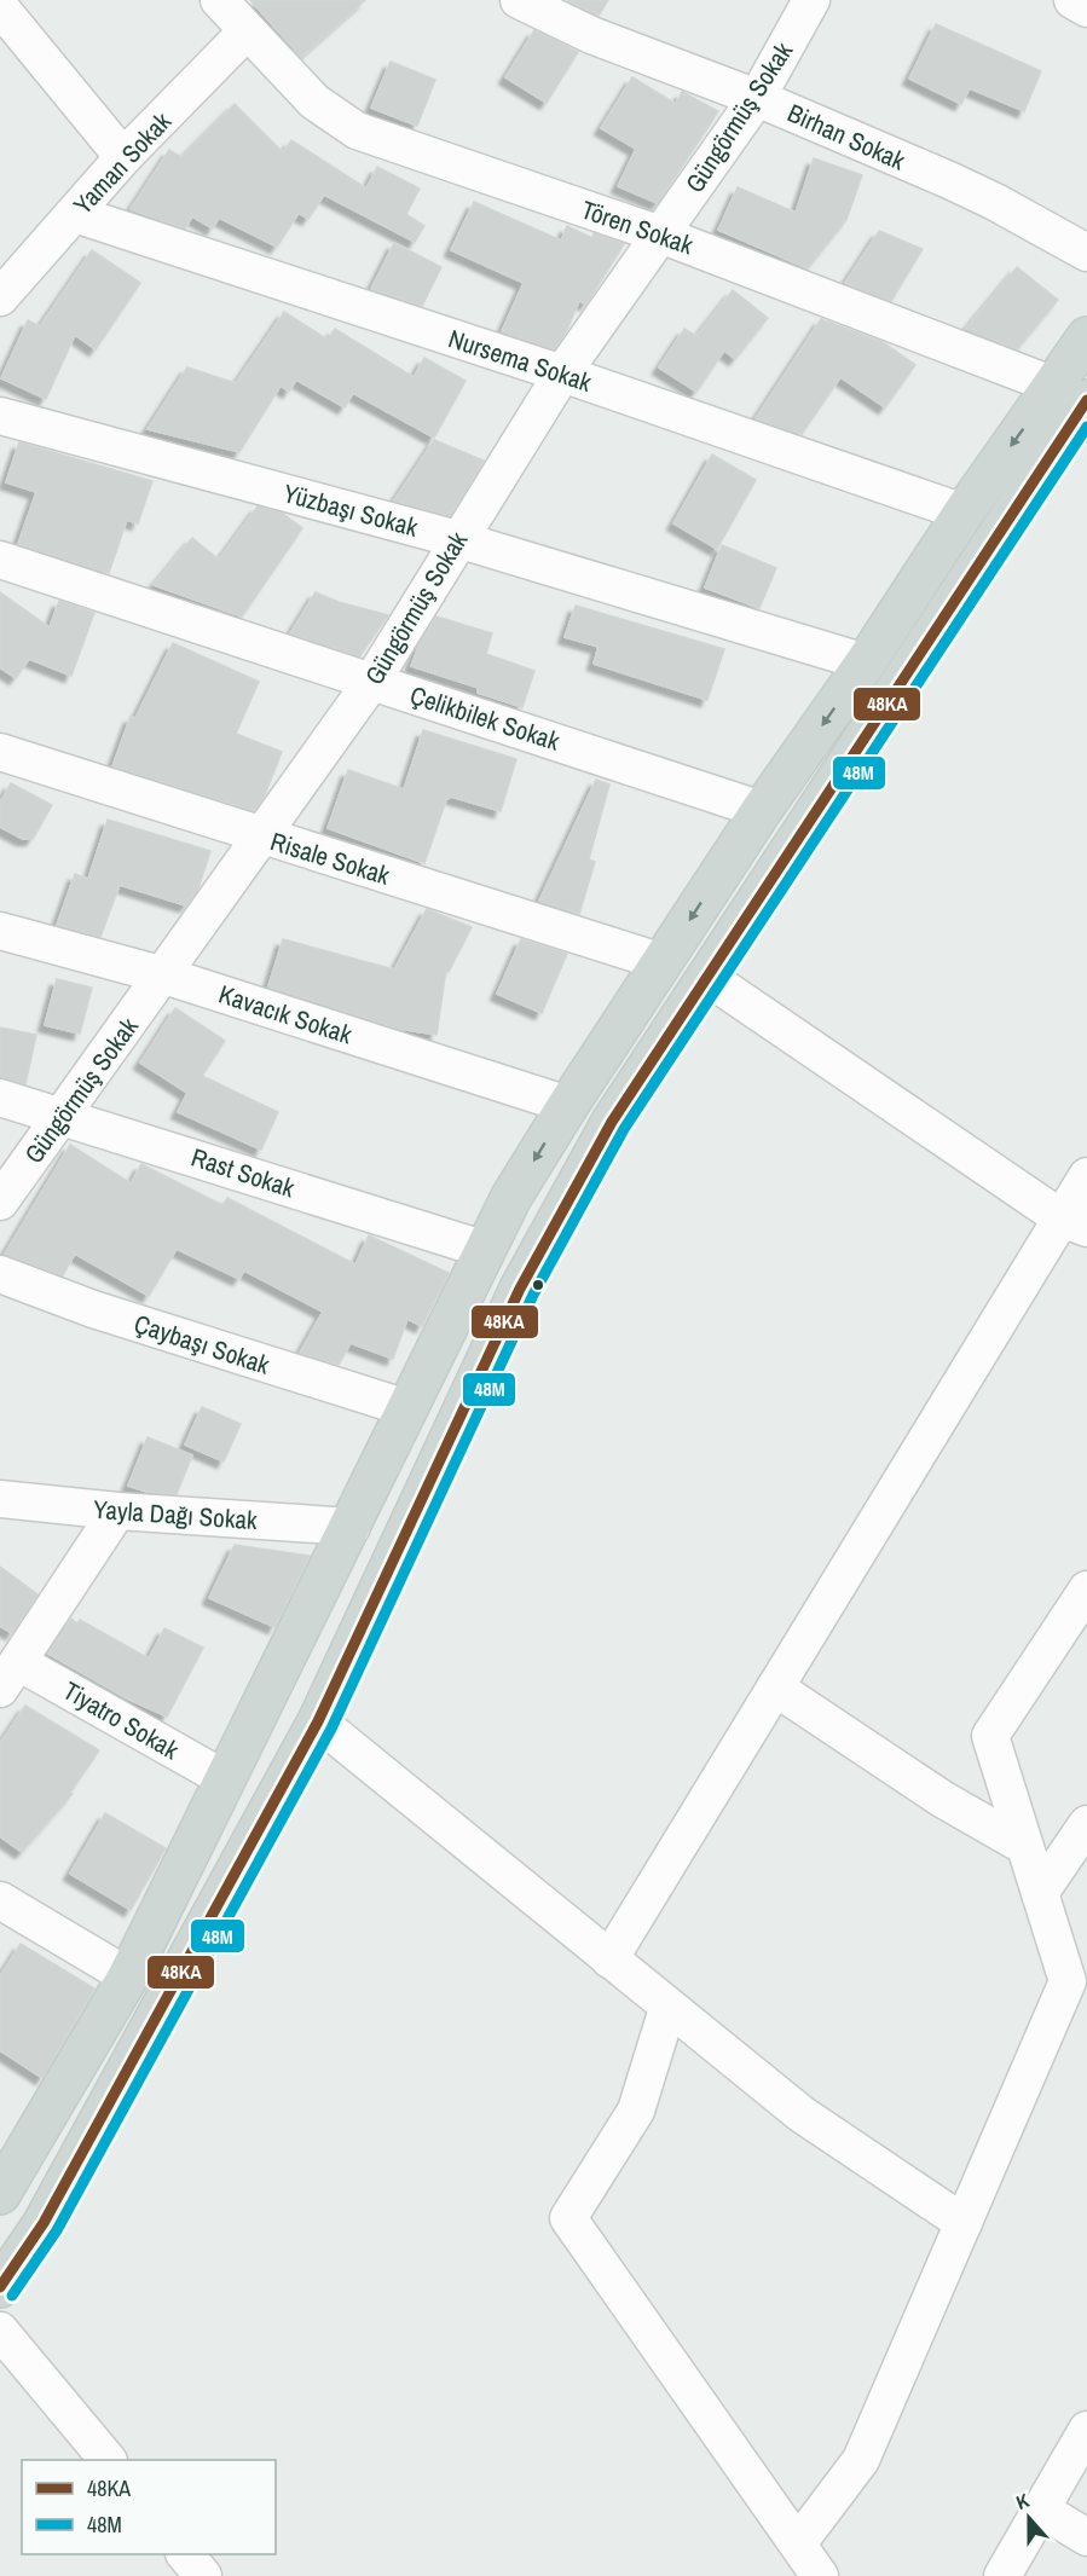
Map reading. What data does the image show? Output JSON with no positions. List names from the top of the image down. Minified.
{"streets":{"street":["Güngörmüş Sokak","Birhan Sokak","Yaman Sokak","Tören Sokak","Nursema Sokak","Yüzbaşı Sokak","Çelikbilek Sokak","Risale Sokak","Kavacık Sokak","Rast Sokak","Çaybaşı Sokak","Yayla Dağı Sokak","Tiyatro Sokak"]},"crossings":[["Güngörmüş Sokak","Birhan Sokak"],["Güngörmüş Sokak","Tören Sokak"],["Güngörmüş Sokak","Nursema Sokak"],["Güngörmüş Sokak","Yüzbaşı Sokak"],["Güngörmüş Sokak","Çelikbilek Sokak"],["Güngörmüş Sokak","Risale Sokak"],["Güngörmüş Sokak","Kavacık Sokak"],["Güngörmüş Sokak","Rast Sokak"],["Yaman Sokak","Tören Sokak"],["Yaman Sokak","Nursema Sokak"]],"lines":["transit line 48KA","transit line 48M"],"legend":["48KA","48M"],"north":"top"}
